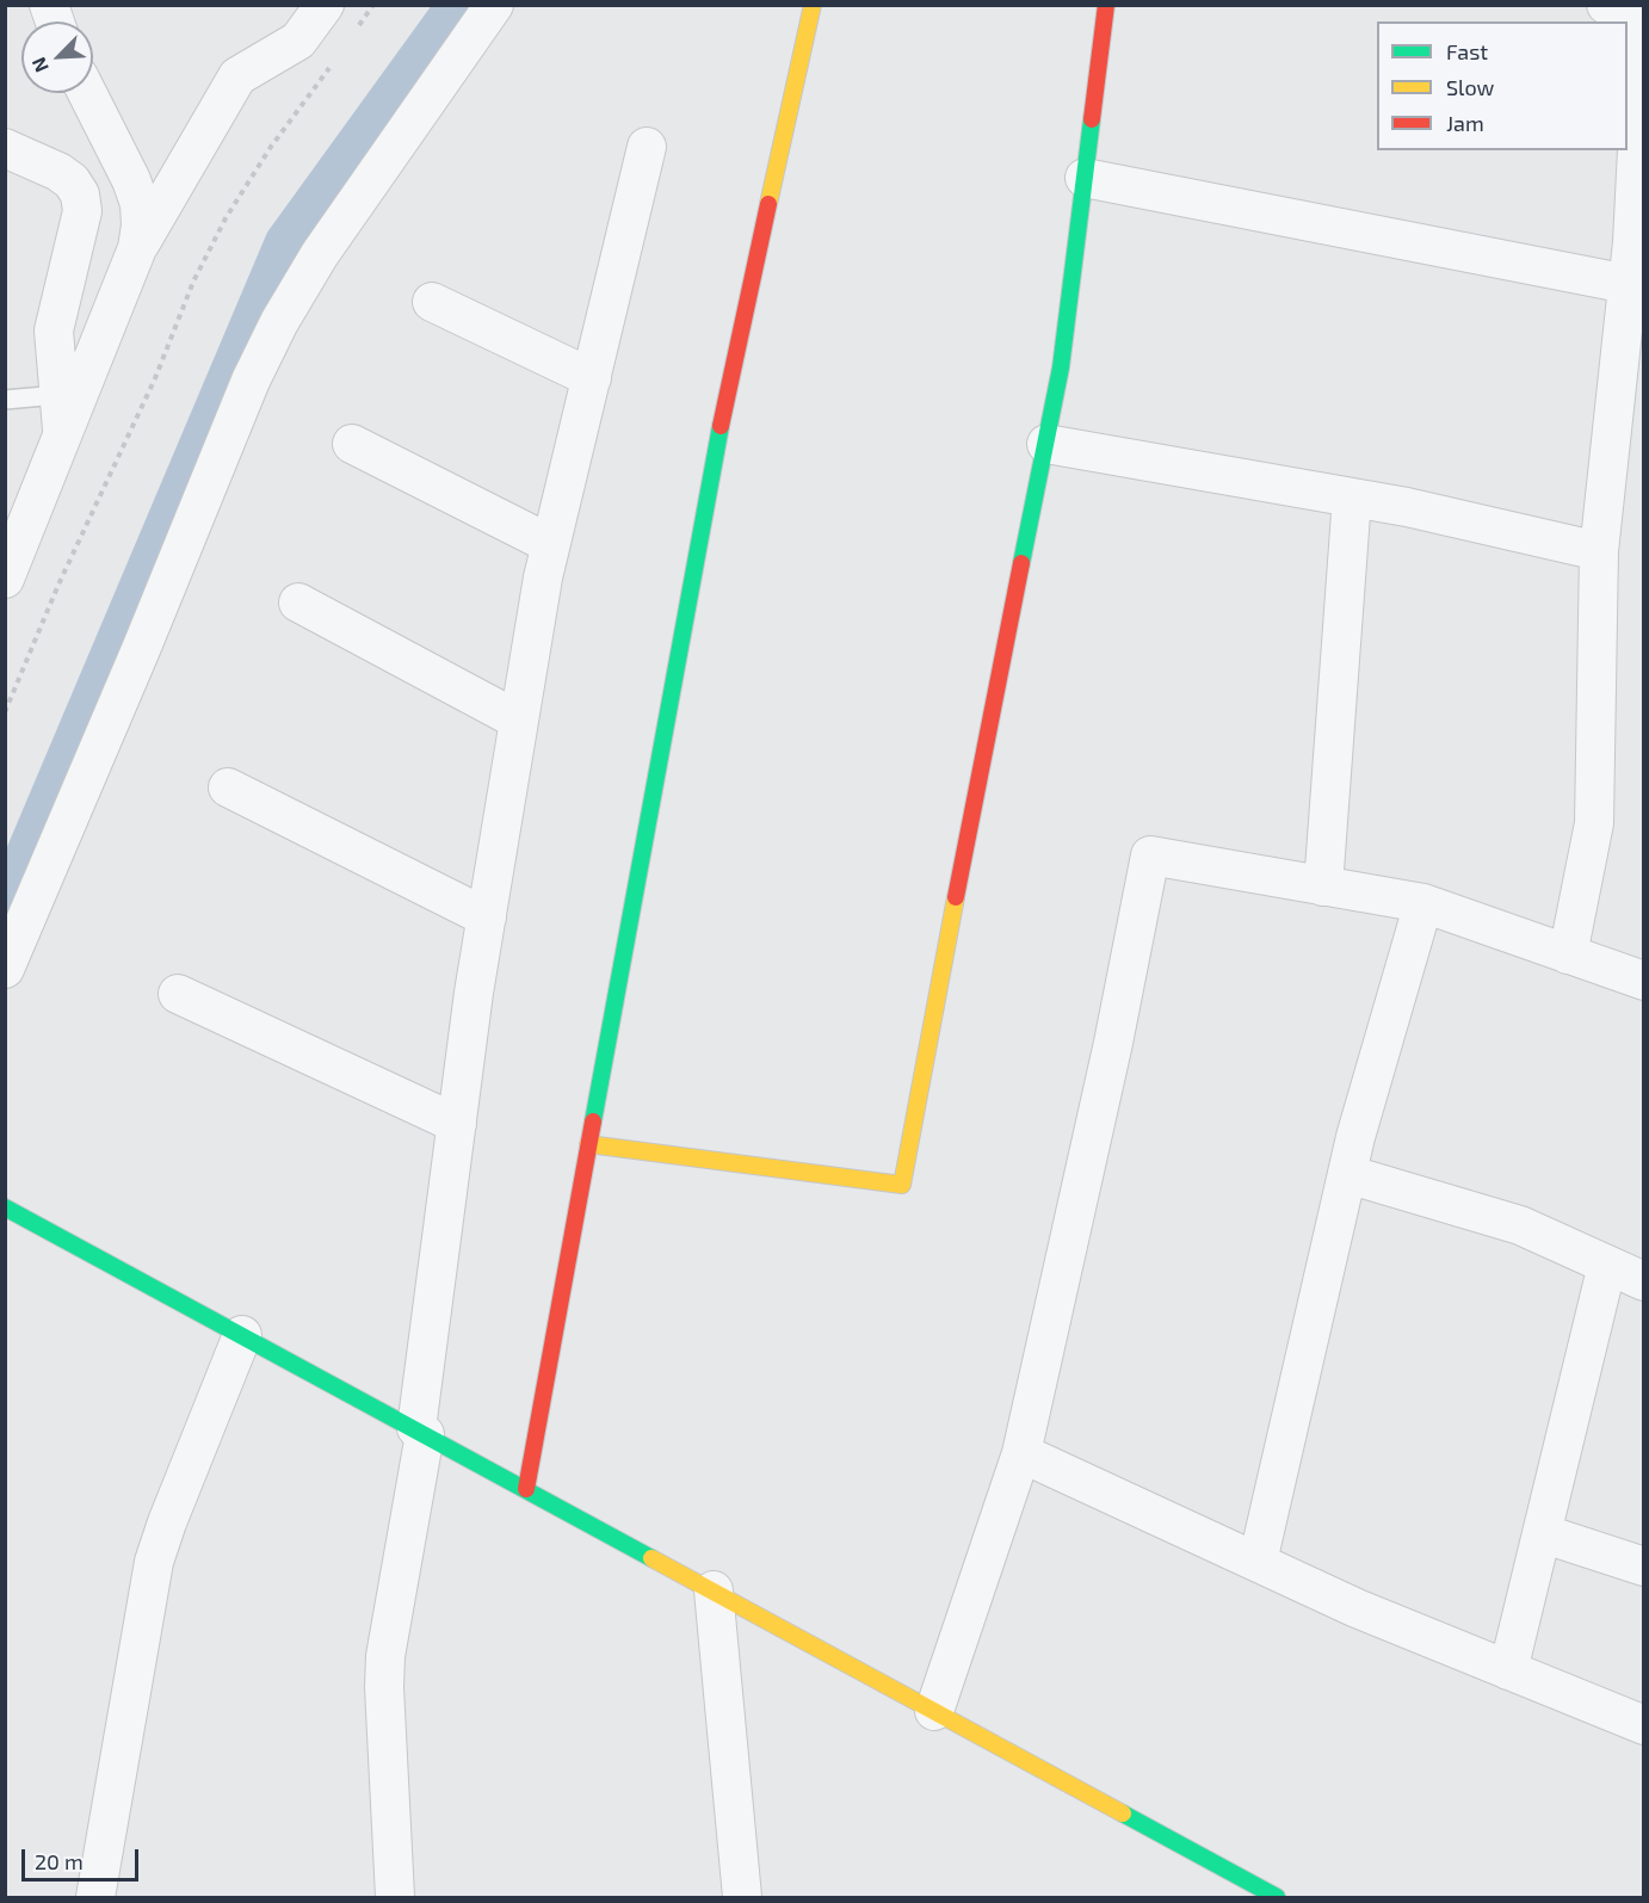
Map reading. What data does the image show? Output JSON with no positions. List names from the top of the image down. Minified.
{"legend":["Fast","Slow","Jam"],"scale_bar":"20 m","north":"bottom left"}
